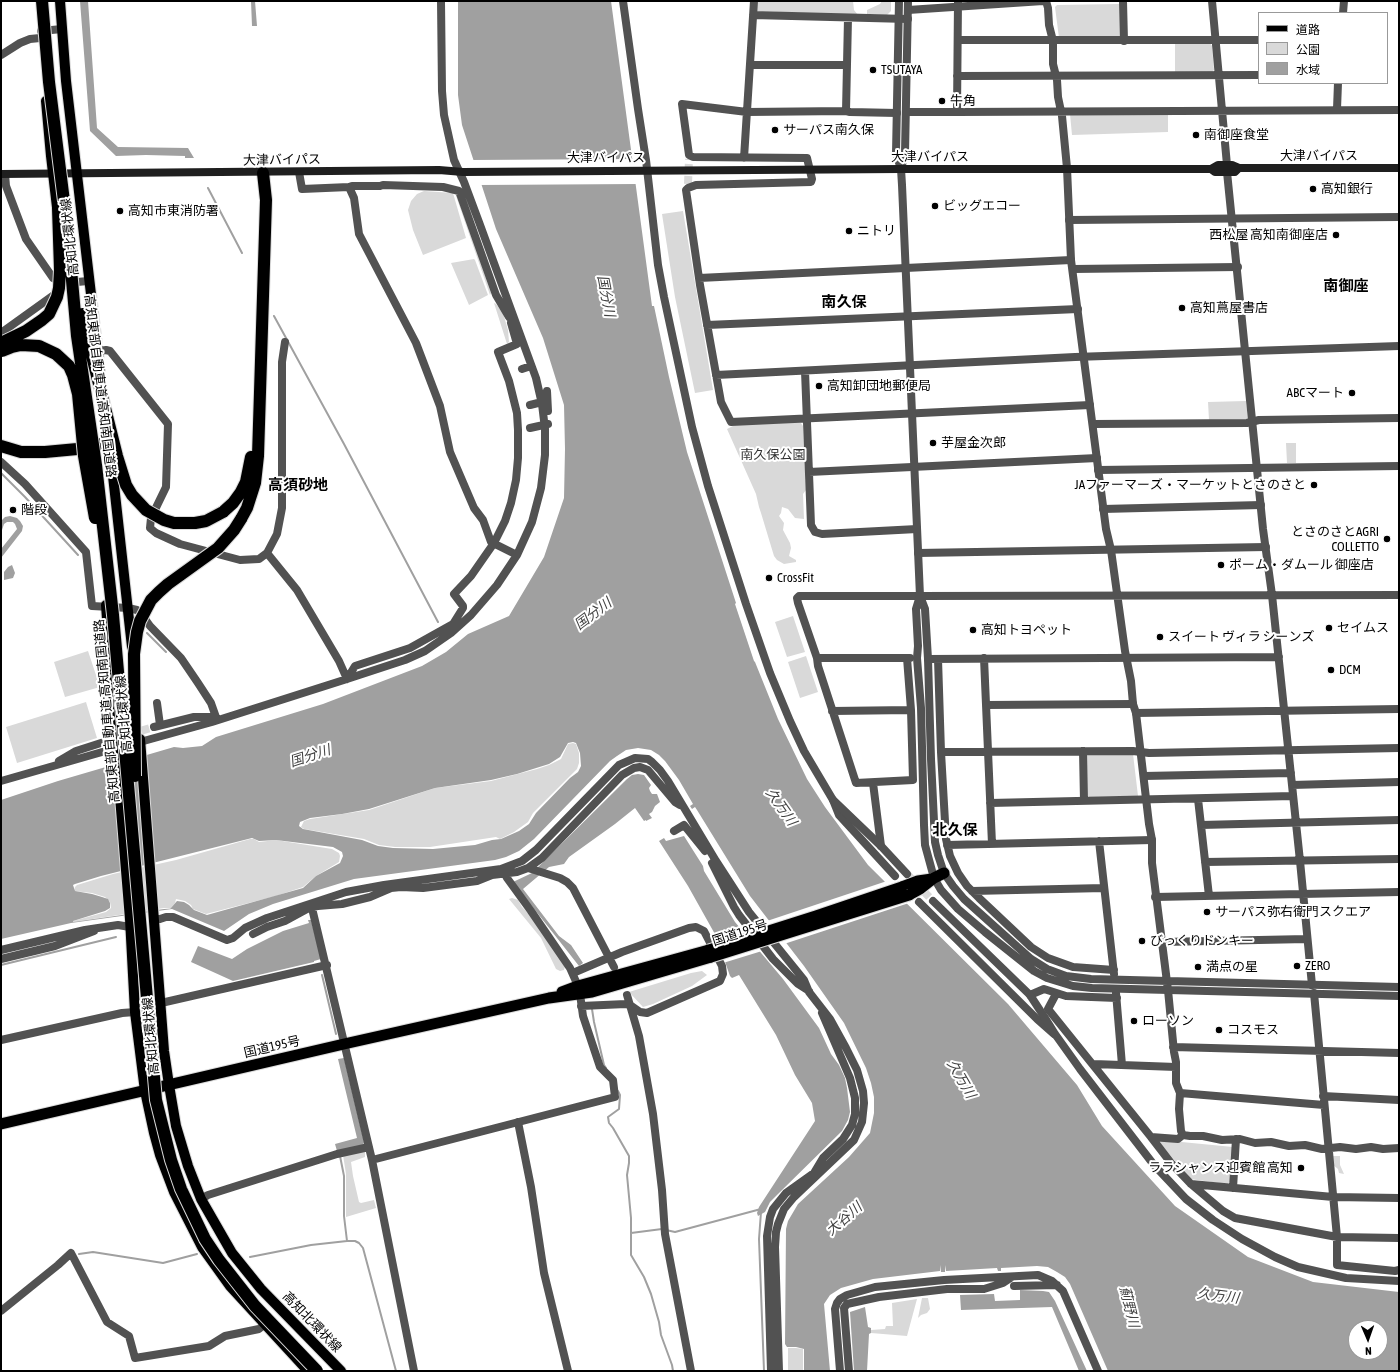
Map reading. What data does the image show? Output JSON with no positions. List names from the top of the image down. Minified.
{"streets":{"highway":["高知東部自動車道;高知南国道路","国道195号"],"main road":["大津バイパス","高知北環状線"]},"crossings":[["大津バイパス","高知北環状線"],["大津バイパス","高知東部自動車道;高知南国道路"],["高知北環状線","高知東部自動車道;高知南国道路"],["高知北環状線","国道195号"]],"districts":["南御座","南久保","高須砂地","北久保"],"water":["国分川","久万川","大谷川","薊野川"],"parks":["南久保公園"],"places":["TSUTAYA","牛角","サーパス南久保","南御座食堂","高知銀行","ビッグエコー","高知市東消防署","ニトリ","西松屋 高知南御座店","高知蔦屋書店","高知卸団地郵便局","ABCマート","芋屋金次郎","JAファーマーズ・マーケットとさのさと","階段","とさのさとAGRI COLLETTO","ポーム・ダムール 御座店","CrossFit","セイムス","高知トヨペット","スイート ヴィラ シーンズ","DCM","サーパス弥右衛門スクエア","びっくりドンキー","ZERO","満点の星","ローソン","コスモス","ララシャンス迎賓館 高知"],"legend":["道路","公園","水域"],"north":"bottom"}
